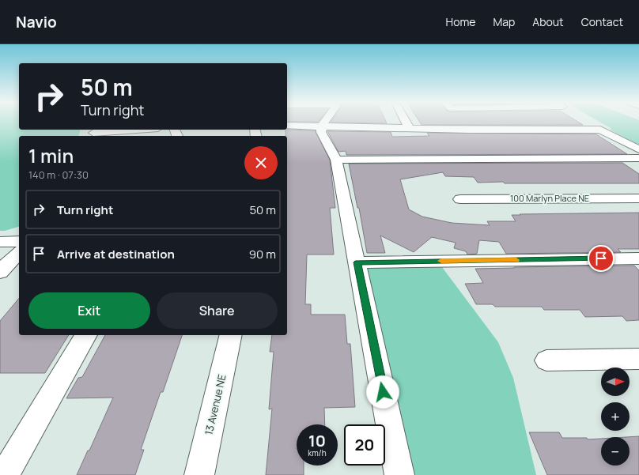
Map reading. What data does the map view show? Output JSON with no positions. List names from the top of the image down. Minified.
{"streets":{"main road":["100 Marlyn Place NE","13 Avenue NE"]},"north":"right","page":{"header":"Navio","nav":["Home","Map","About","Contact"],"turn":["50 m","Turn right"],"heading":["1 min","140 m · 07:30"],"list":[{"name":"Turn right","value":"50 m"},{"name":"Arrive at destination","value":"90 m"}],"buttons":["Exit","Share"],"map_buttons":["+","−"],"speed":"10 km/h","limit":"20"}}
